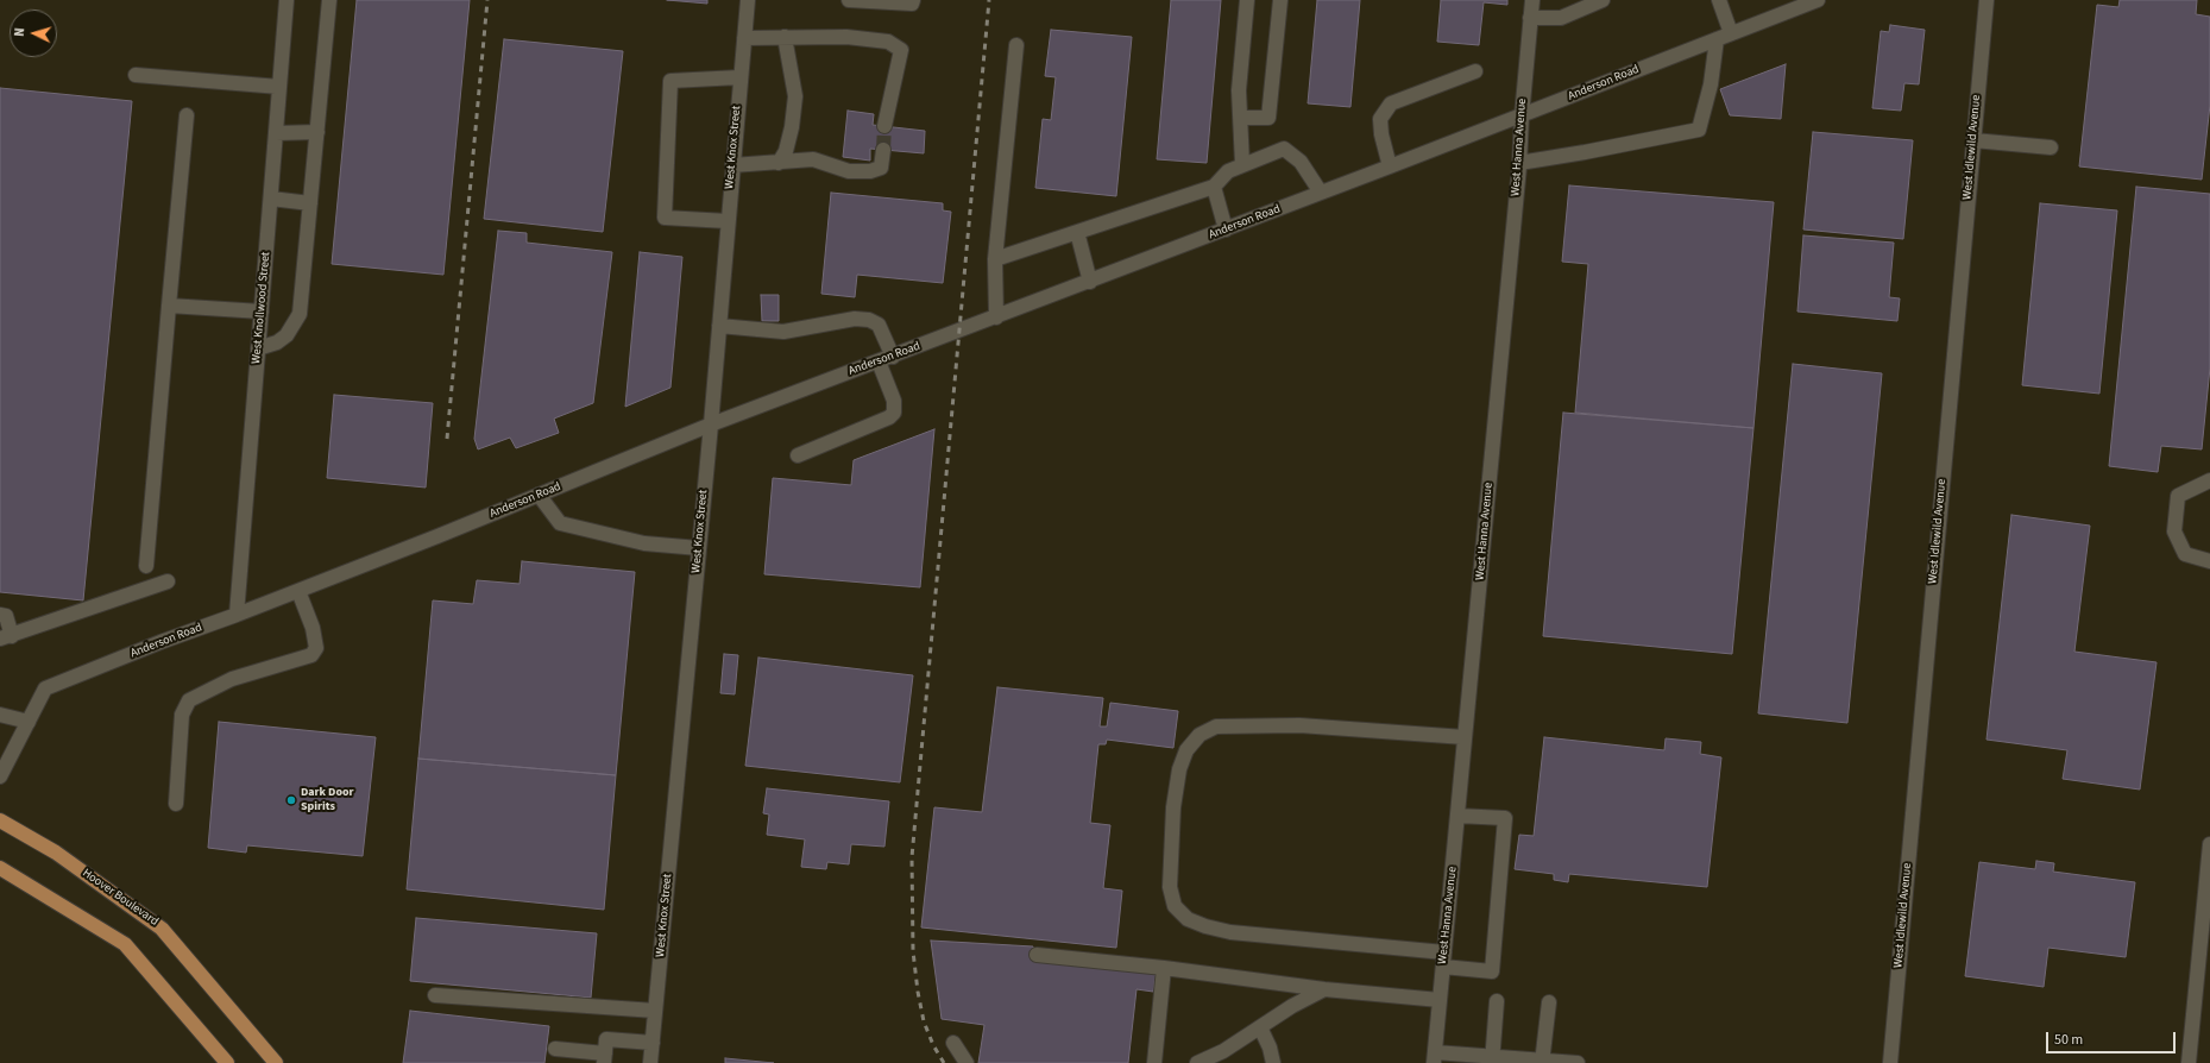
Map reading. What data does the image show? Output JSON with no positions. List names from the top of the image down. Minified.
{"streets":{"main road":["Hoover Boulevard"],"street":["Anderson Road","West Knox Street","West Hanna Avenue","West Idlewild Avenue","West Knollwood Street"]},"crossings":[["Anderson Road","West Knox Street"],["Anderson Road","West Hanna Avenue"],["Anderson Road","West Knollwood Street"]],"places":["Dark Door Spirits"],"scale_bar":"50 m","north":"left"}
